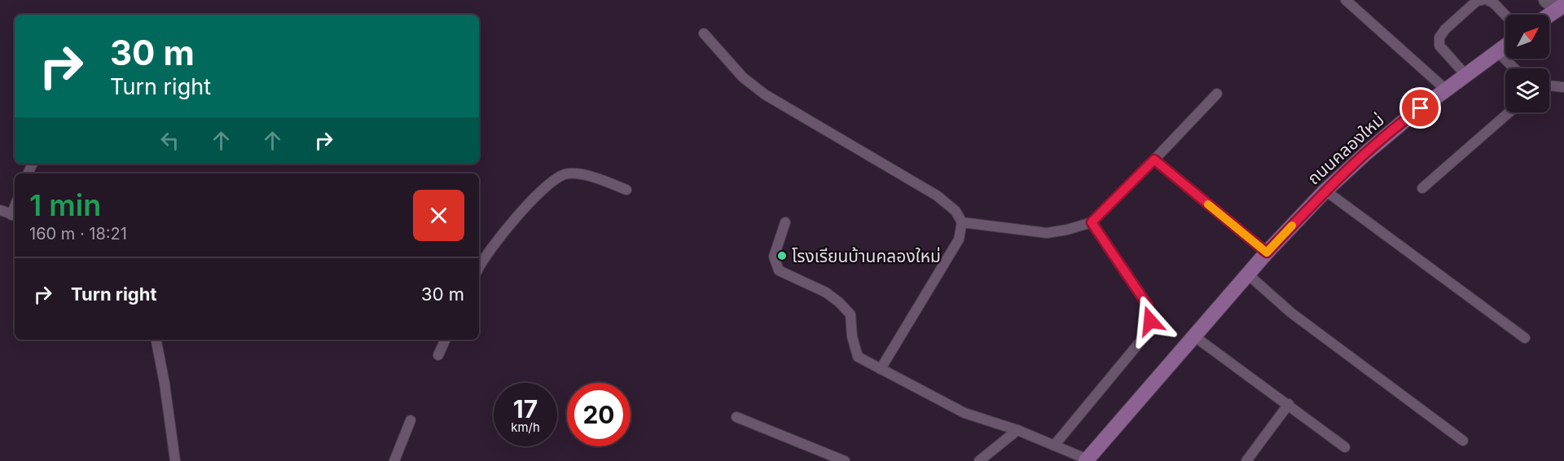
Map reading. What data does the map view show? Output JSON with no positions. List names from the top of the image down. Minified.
{"streets":{"street":["ถนนคลองใหม่"]},"places":["โรงเรียนบ้านคลองใหม่"],"north":"top right","page":{"turn":["30 m","Turn right"],"heading":["1 min","160 m · 18:21"],"list":[{"name":"Turn right","value":"30 m"}],"speed":"17 km/h","limit":"20"}}
